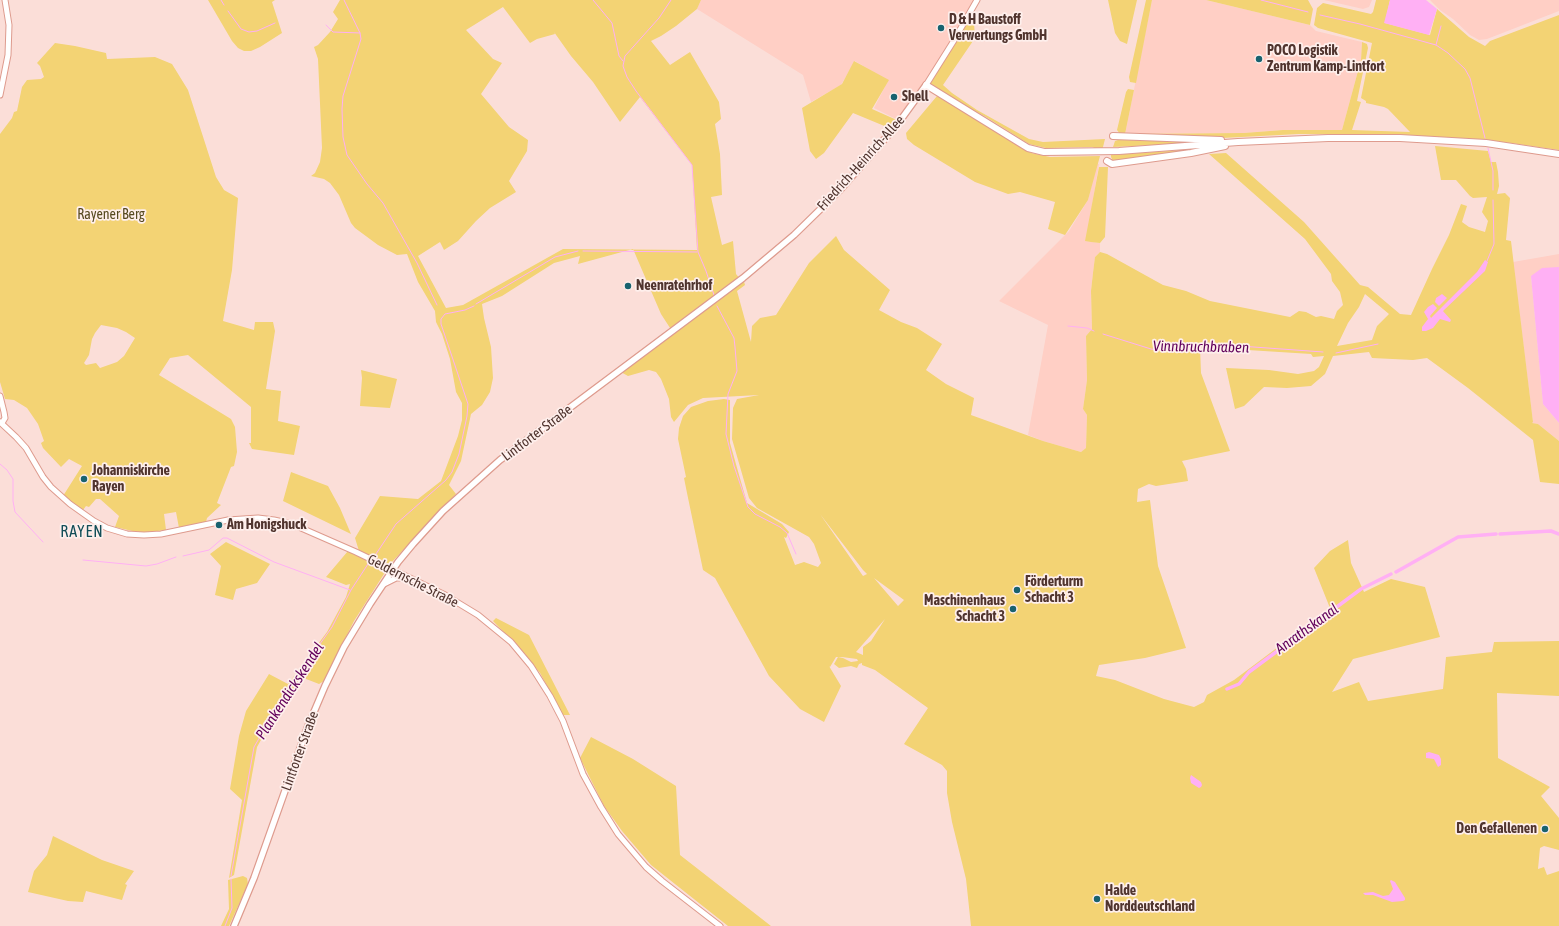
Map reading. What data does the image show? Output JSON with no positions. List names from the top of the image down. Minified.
{"streets":{"main road":["Friedrich-Heinrich-Allee","Lintforter Straße","Geldernsche Straße"]},"crossings":[["Friedrich-Heinrich-Allee","Lintforter Straße"],["Lintforter Straße","Geldernsche Straße"]],"districts":["RAYEN"],"water":["Vinnbruchbraben","Anrathskanal","Plankendickskendel"],"parks":["Rayener Berg"],"places":["D & H Baustoff Verwertungs GmbH","POCO Logistik Zentrum Kamp-Lintfort","Shell","Neenratehrhof","Johanniskirche Rayen","Am Honigshuck","Förderturm Schacht 3","Maschinenhaus Schacht 3","Den Gefallenen","Halde Norddeutschland"]}
